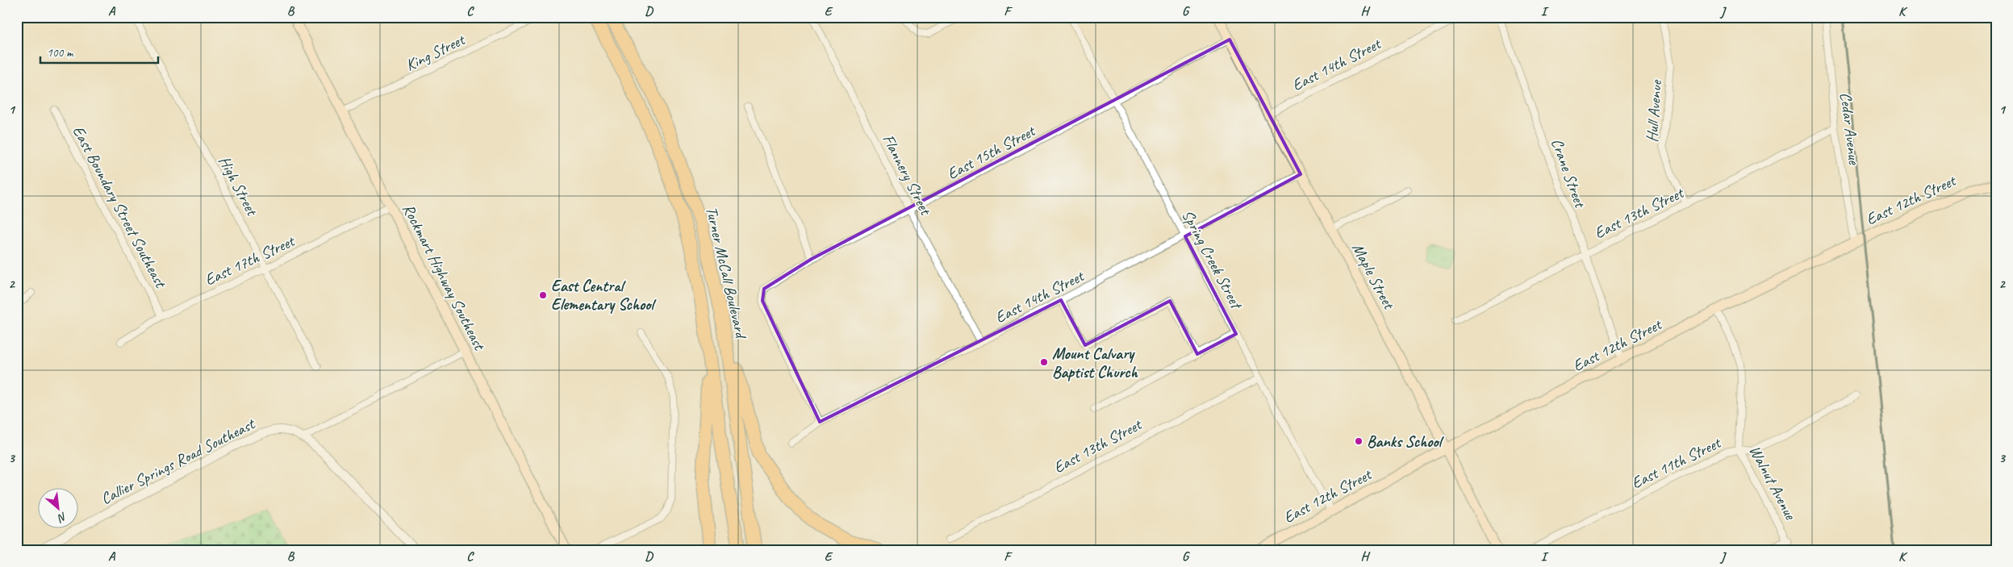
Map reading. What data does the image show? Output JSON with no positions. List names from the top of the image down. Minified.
{"streets":{"highway":["Turner McCall Boulevard"],"main road":["East 12th Street","Maple Street","Rockmart Highway Southeast"],"street":["King Street","East 14th Street","Hull Avenue","Cedar Avenue","East 15th Street","Crane Street","Flannery Street","High Street","East Boundary Street Southeast","East 13th Street","Spring Creek Street","East 17th Street","Callier Springs Road Southeast","East 11th Street","Walnut Avenue"]},"crossings":[["King Street","Rockmart Highway Southeast"],["East 14th Street","East 15th Street"],["East 14th Street","Flannery Street"],["East 14th Street","Spring Creek Street"],["East 14th Street","Maple Street"],["Hull Avenue","East 13th Street"],["Cedar Avenue","East 12th Street"],["Cedar Avenue","East 13th Street"],["East 15th Street","Flannery Street"],["East 15th Street","Spring Creek Street"],["East 15th Street","Maple Street"],["Crane Street","East 12th Street"],["Crane Street","East 13th Street"],["High Street","East 17th Street"],["East 12th Street","Spring Creek Street"],["East 12th Street","Maple Street"],["East 12th Street","Walnut Avenue"],["East Boundary Street Southeast","East 17th Street"],["East 13th Street","Spring Creek Street"],["East 17th Street","Rockmart Highway Southeast"],["East 11th Street","Walnut Avenue"]],"places":["East Central Elementary School","Mount Calvary Baptist Church","Banks School"],"scale_bar":"100 m","north":"bottom right","grid":{"columns":["A","B","C","D","E","F","G","H","I","J","K"],"rows":["1","2","3"]}}
